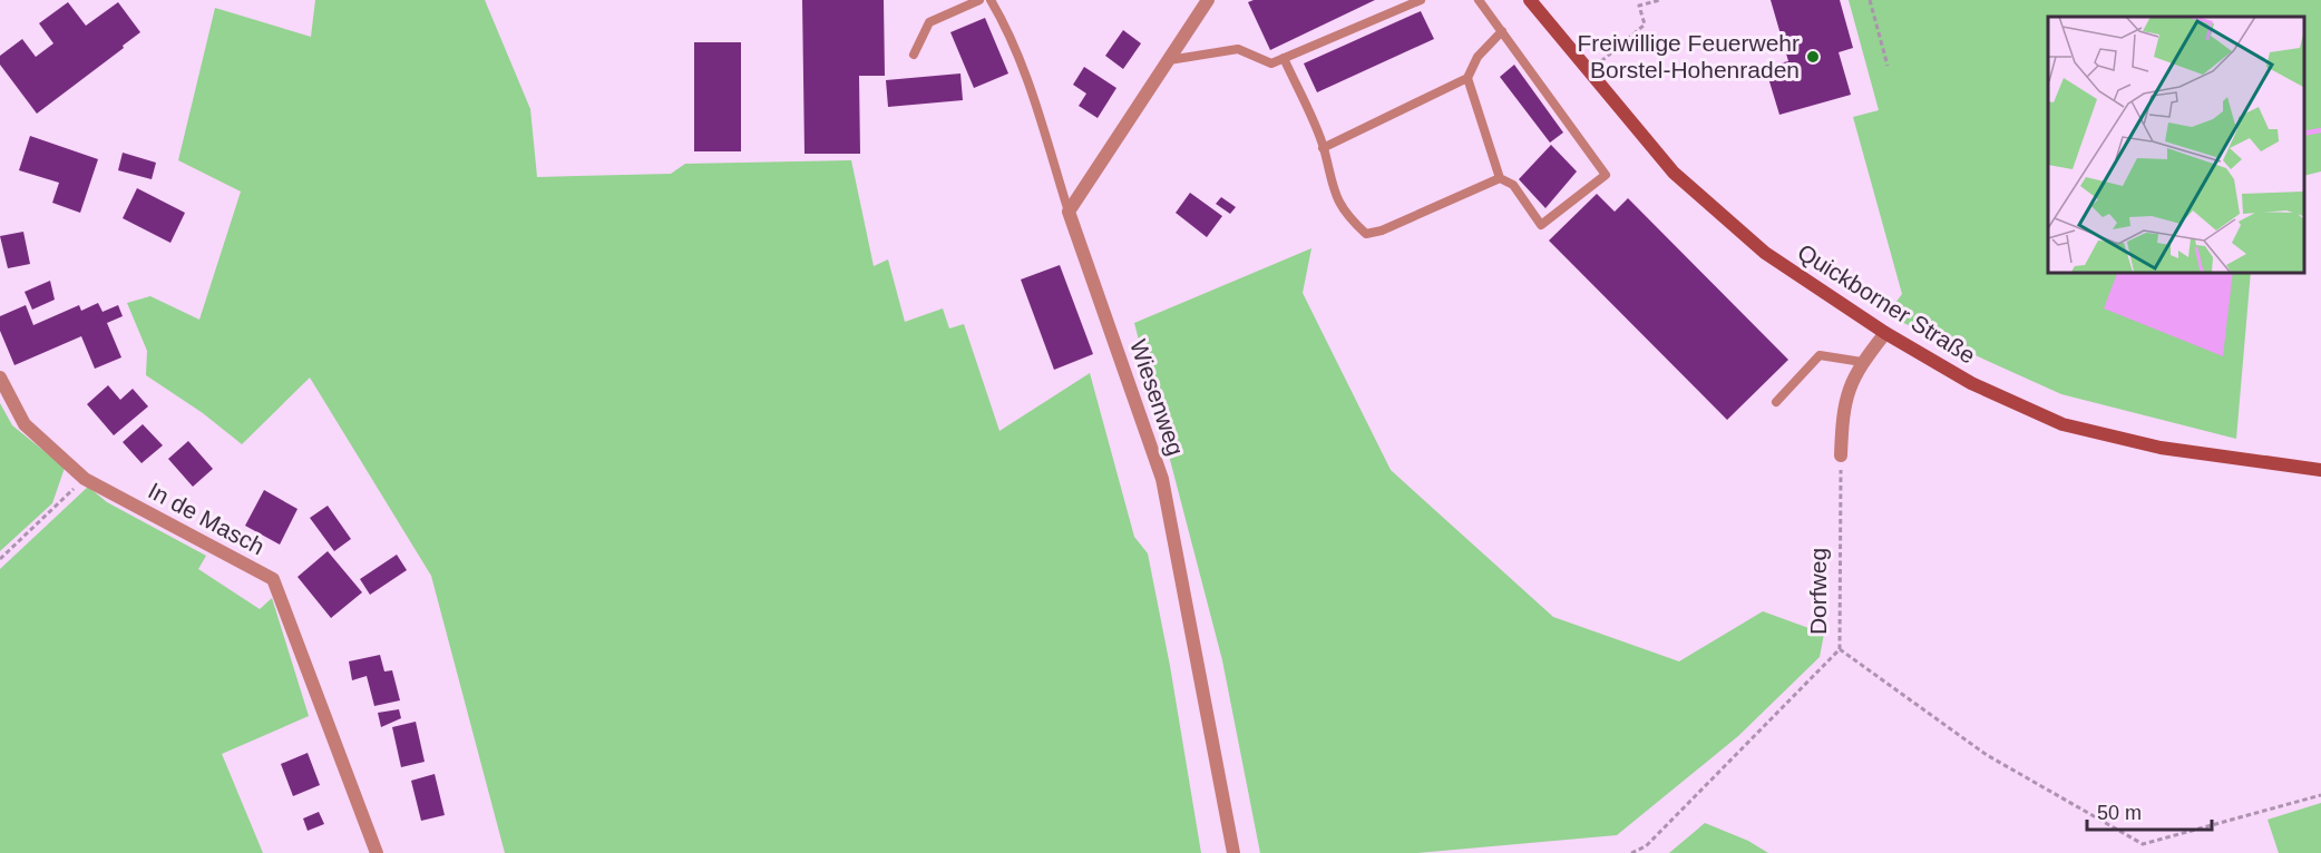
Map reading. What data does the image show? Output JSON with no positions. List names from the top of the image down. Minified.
{"streets":{"main road":["Quickborner Straße"],"street":["Wiesenweg","In de Masch"],"path":["Dorfweg"]},"places":["Freiwillige Feuerwehr Borstel-Hohenraden"],"scale_bar":"50 m"}
